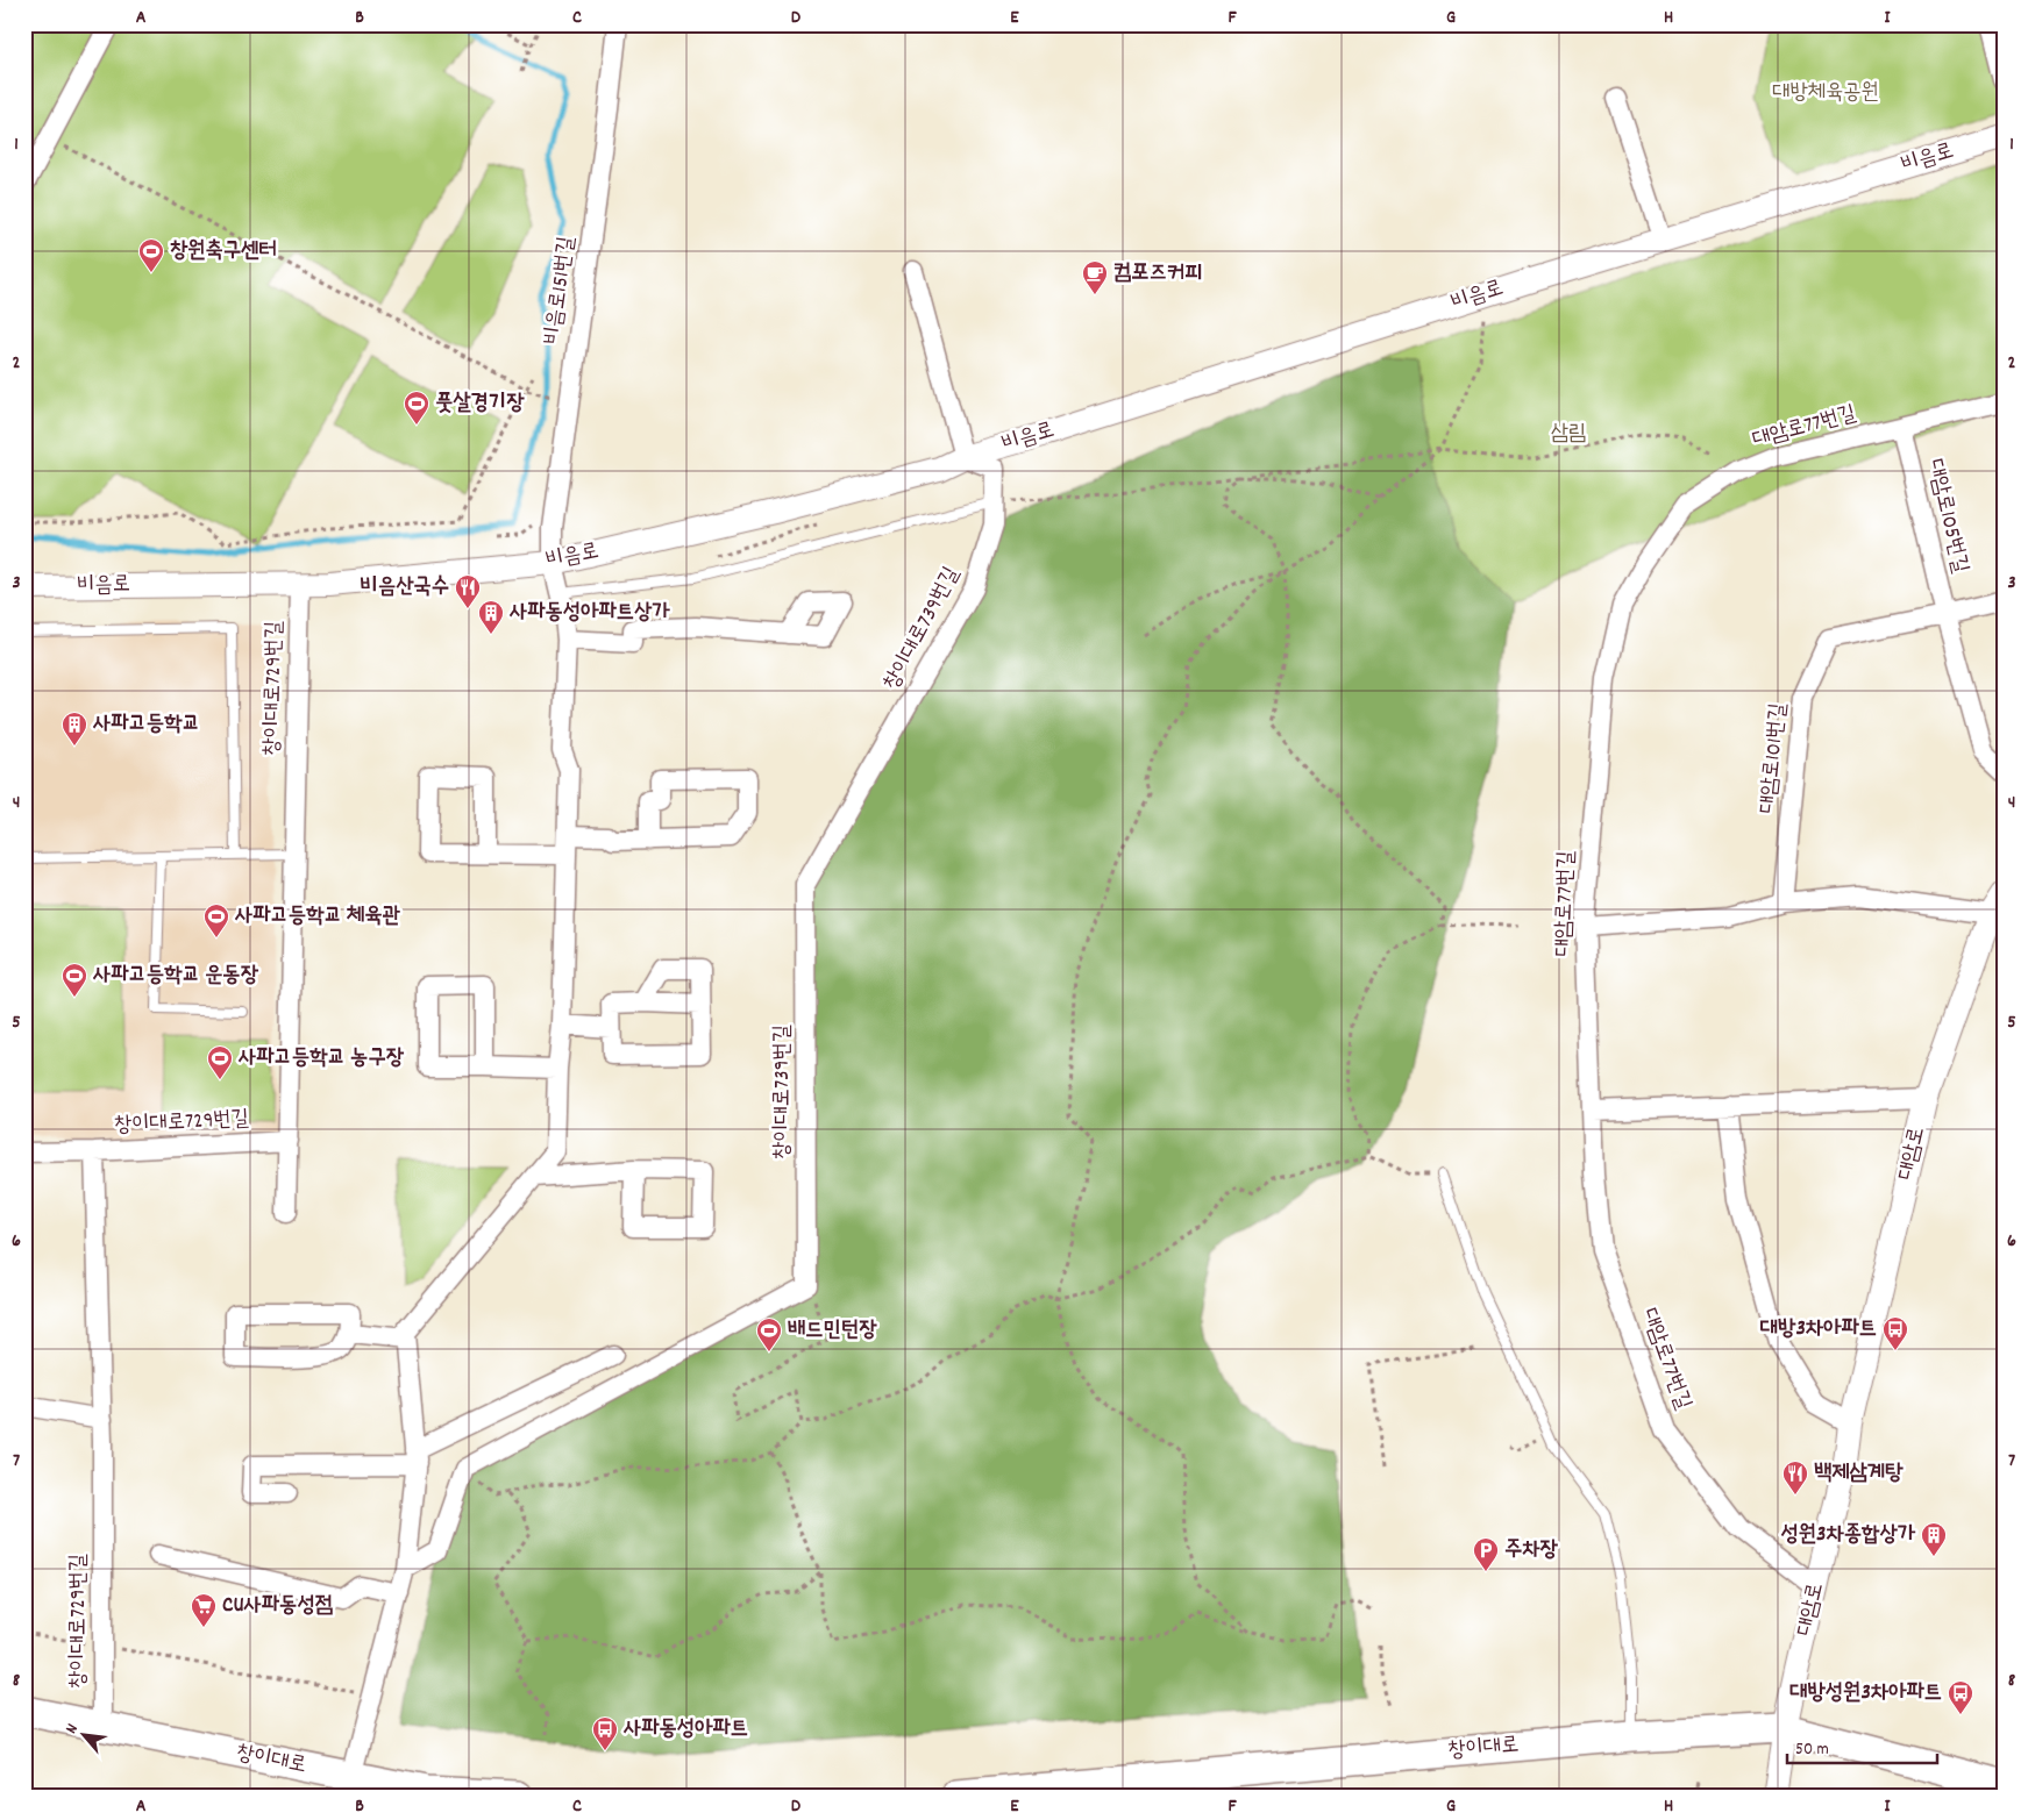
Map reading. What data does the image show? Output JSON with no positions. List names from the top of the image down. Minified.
{"streets":{"main road":["창이대로"],"street":["비음로","비음로151번길","대암로77번길","대암로105번길","창이대로739번길","창이대로729번길","대암로101번길","대암로"]},"crossings":[["비음로","비음로151번길"],["비음로","창이대로739번길"],["비음로","창이대로729번길"],["대암로77번길","대암로105번길"],["대암로77번길","대암로"],["대암로105번길","대암로101번길"],["창이대로729번길","창이대로"],["대암로","창이대로"]],"parks":["대방체육공원","삼림"],"places":{"sports":["창원축구센터","풋살경기장","사파고등학교 체육관","사파고등학교 운동장","사파고등학교 농구장","배드민턴장"],"cafe":["컴포즈커피"],"restaurant":["비음산국수","백제삼계탕"],"building":["사파동성아파트상가","사파고등학교","성원3차종합상가"],"bus stop":["대방3차아파트","대방성원3차아파트","사파동성아파트"],"parking":["주차장"],"supermarket":["CU사파동성점"]},"scale_bar":"50 m","north":"top left","grid":{"columns":["A","B","C","D","E","F","G","H","I"],"rows":["1","2","3","4","5","6","7","8"]}}
